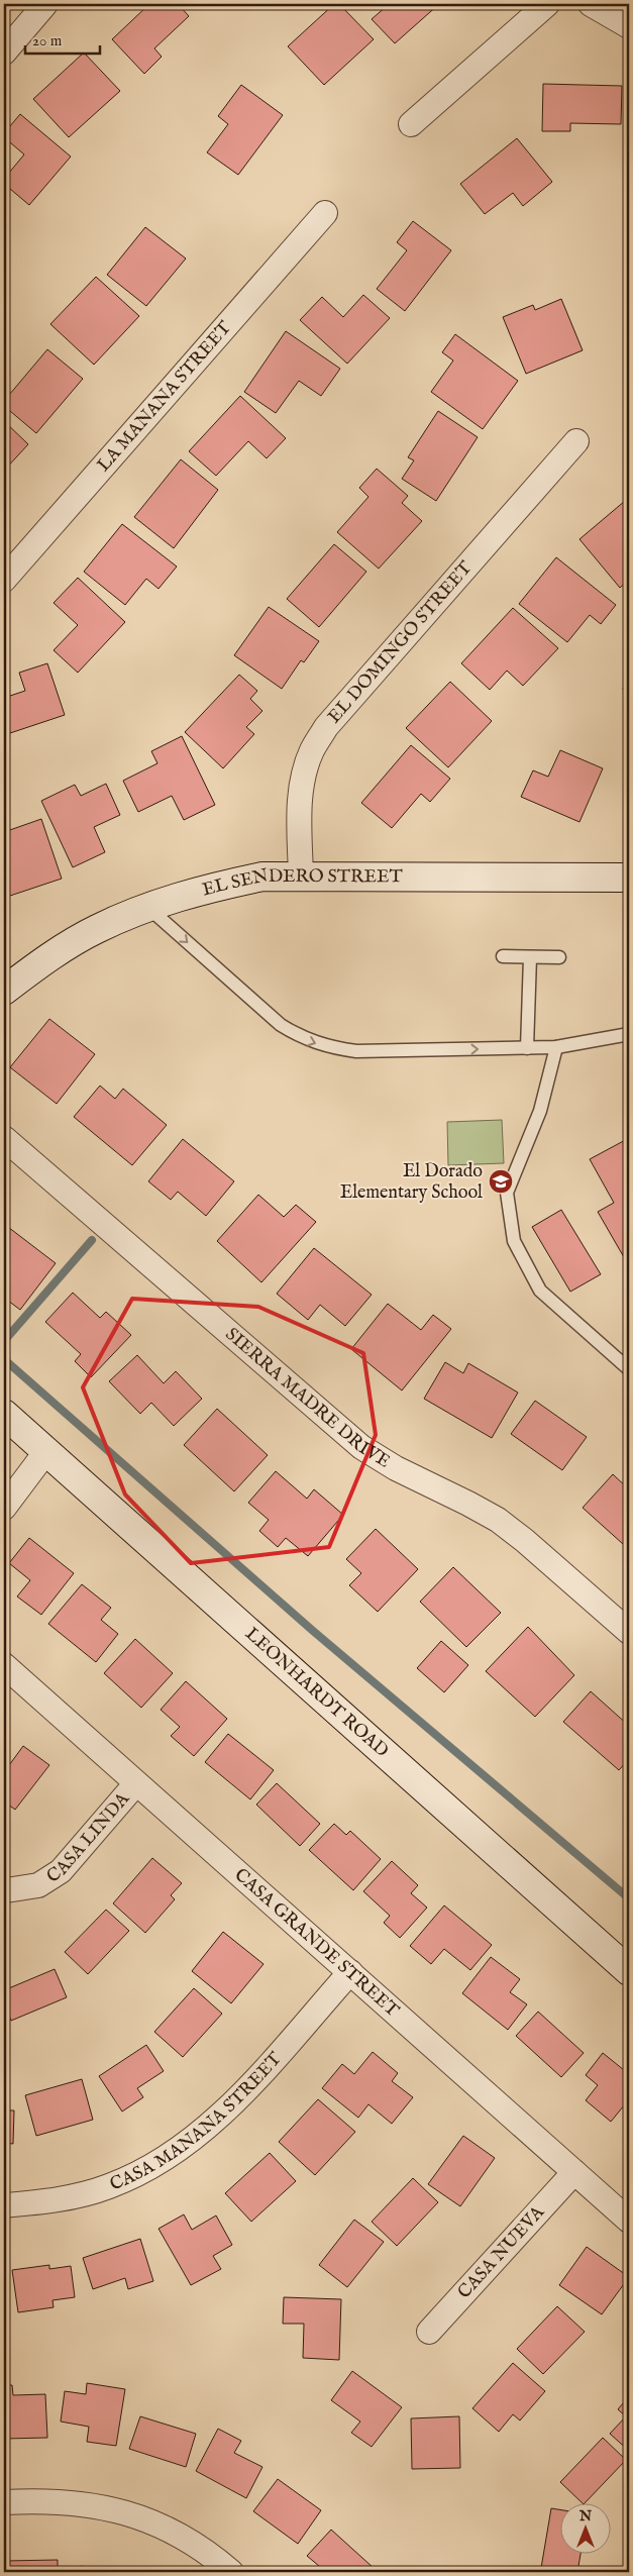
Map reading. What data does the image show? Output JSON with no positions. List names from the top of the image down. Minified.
{"streets":{"street":["LA MANANA STREET","EL DOMINGO STREET","EL SENDERO STREET","SIERRA MADRE DRIVE","LEONHARDT ROAD","CASA LINDA","CASA GRANDE STREET","CASA MANANA STREET","CASA NUEVA"]},"crossings":[["EL DOMINGO STREET","EL SENDERO STREET"],["CASA LINDA","CASA GRANDE STREET"],["CASA GRANDE STREET","CASA MANANA STREET"],["CASA GRANDE STREET","CASA NUEVA"]],"places":{"school or university":["El Dorado Elementary School"]},"scale_bar":"20 m","north":"top"}
